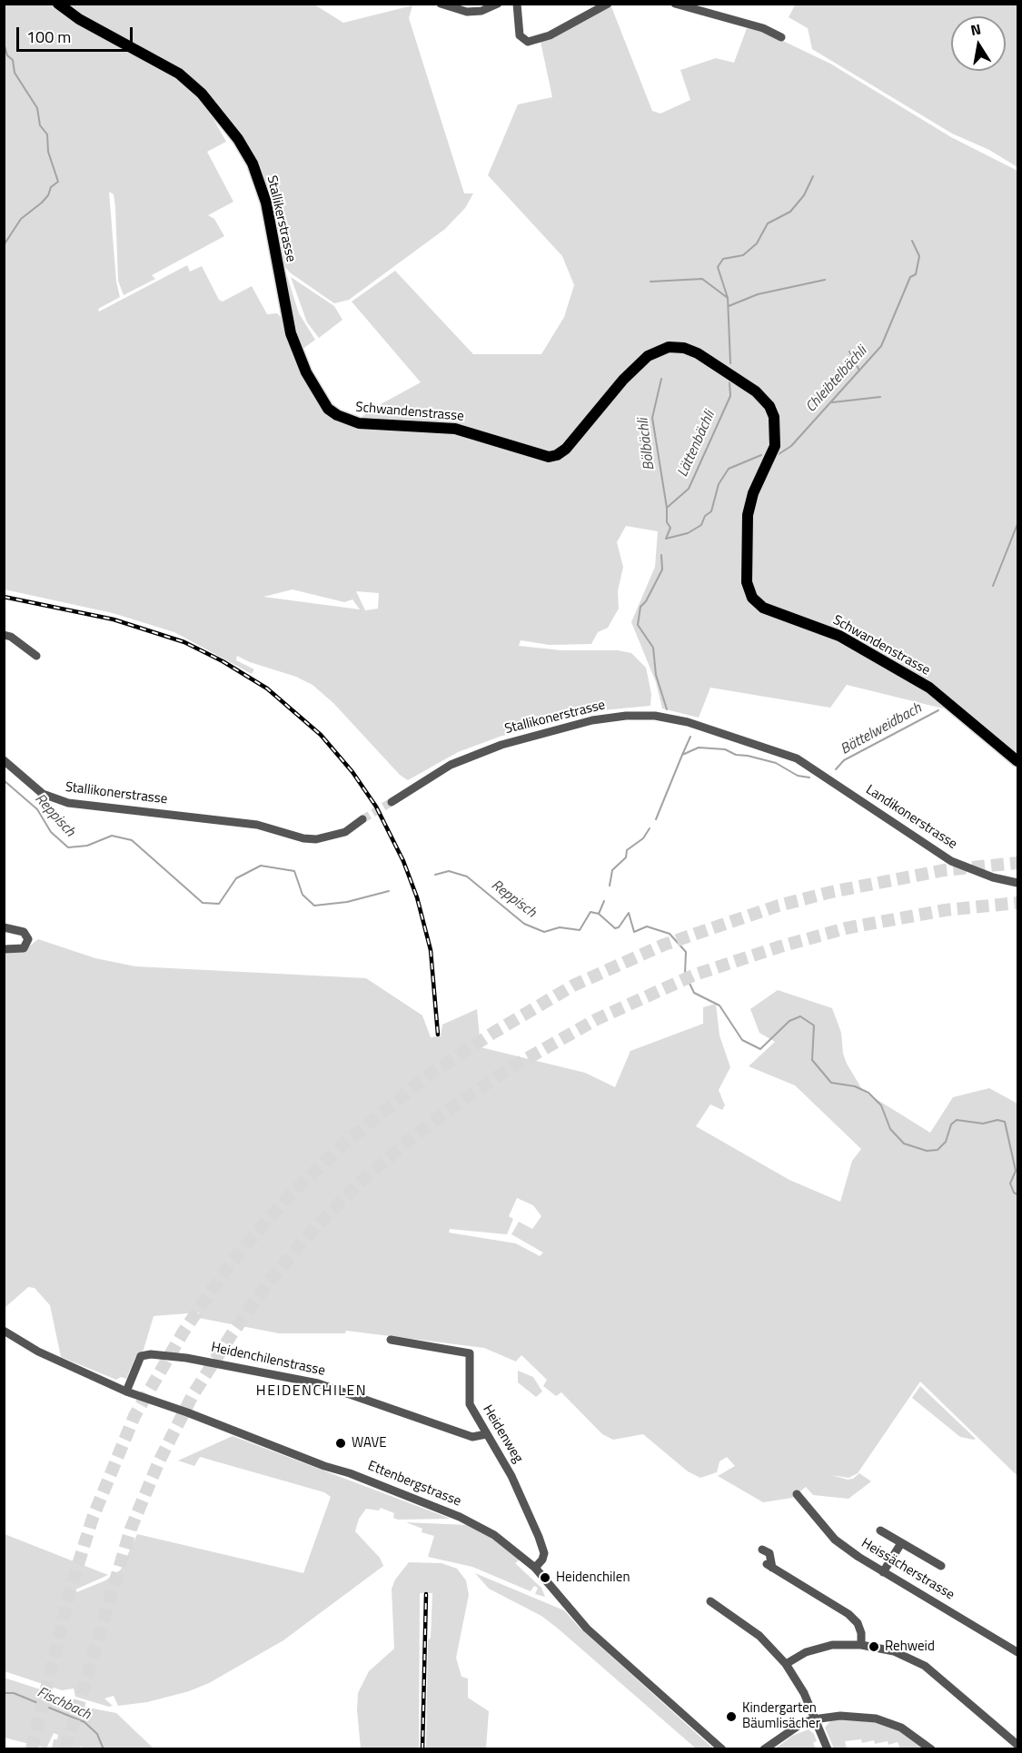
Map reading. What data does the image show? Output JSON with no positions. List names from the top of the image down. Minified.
{"streets":{"main road":["Stallikerstrasse","Schwandenstrasse"],"street":["Stallikonerstrasse","Landikonerstrasse","Heidenchilenstrasse","Heidenweg","Ettenbergstrasse","Heissächerstrasse"]},"crossings":[["Stallikerstrasse","Schwandenstrasse"],["Stallikonerstrasse","Landikonerstrasse"],["Heidenchilenstrasse","Heidenweg"],["Heidenchilenstrasse","Ettenbergstrasse"],["Heidenweg","Ettenbergstrasse"]],"districts":["HEIDENCHILEN"],"water":["Chleibtelbächli","Bölbächli","Lättenbächli","Bättelweidbach","Reppisch","Fischbach"],"places":["WAVE","Heidenchilen","Rehweid","Kindergarten Bäumlisächer"],"scale_bar":"100 m","north":"top"}
